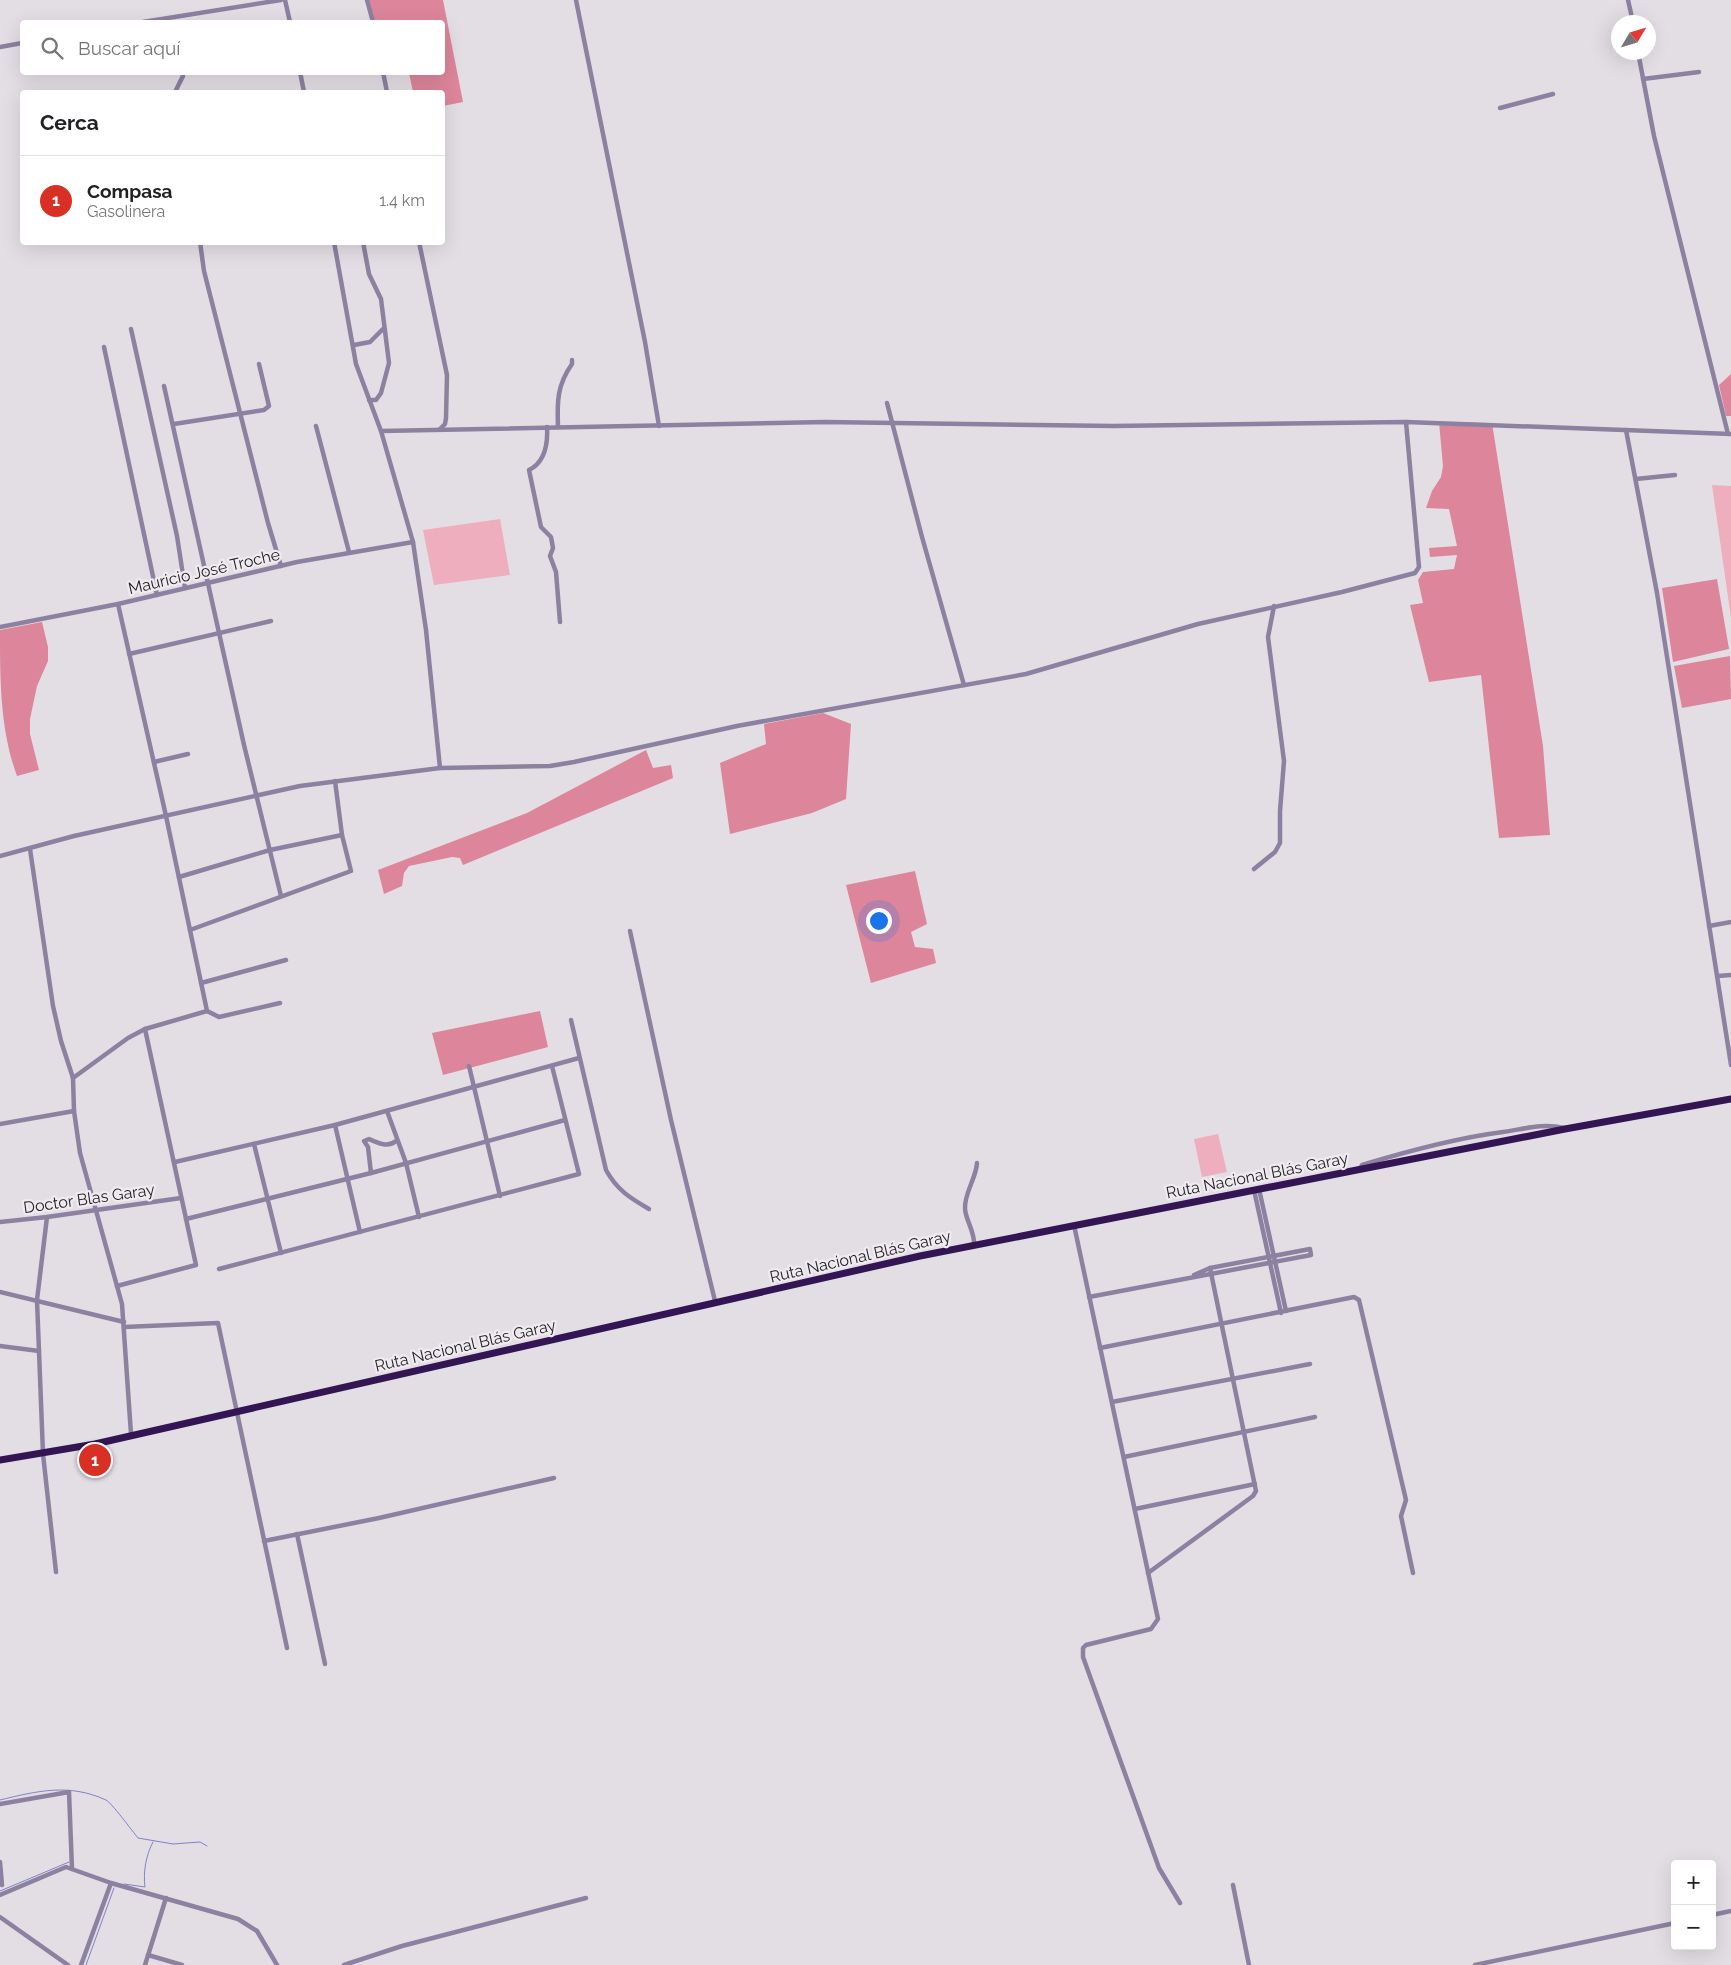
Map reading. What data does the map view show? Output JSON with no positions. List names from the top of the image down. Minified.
{"streets":{"highway":["Ruta Nacional Blás Garay"],"street":["Mauricio José Troche","Doctor Blas Garay"]},"north":"top right","page":{"search":"Buscar aquí","heading":"Cerca","list":[{"mark":"1","name":"Compasa","note":"Gasolinera","value":"1.4 km"}],"pins":"1","map_buttons":["+","−"]}}
